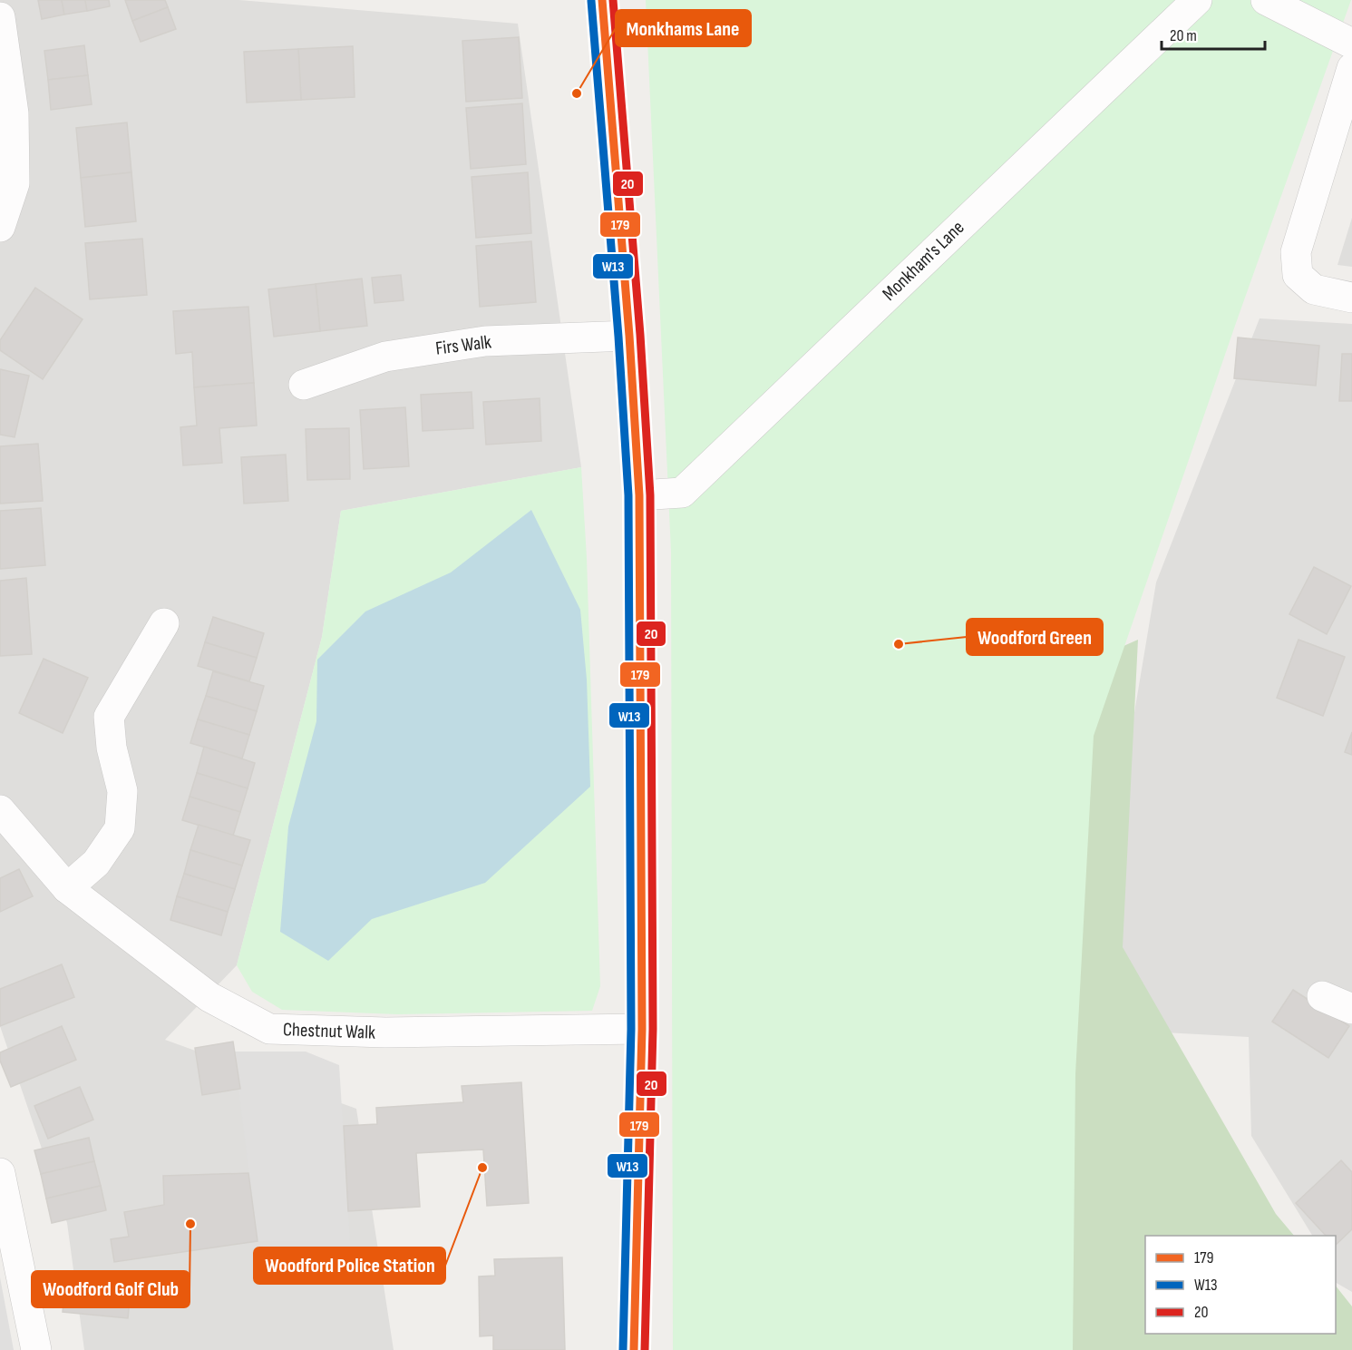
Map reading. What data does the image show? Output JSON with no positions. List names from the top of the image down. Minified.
{"streets":{"street":["Monkham's Lane","Firs Walk","Chestnut Walk"]},"places":["Monkhams Lane","Woodford Green","Woodford Police Station","Woodford Golf Club"],"lines":["transit line 179","transit line 20","transit line W13"],"legend":["179","W13","20"],"scale_bar":"20 m"}
